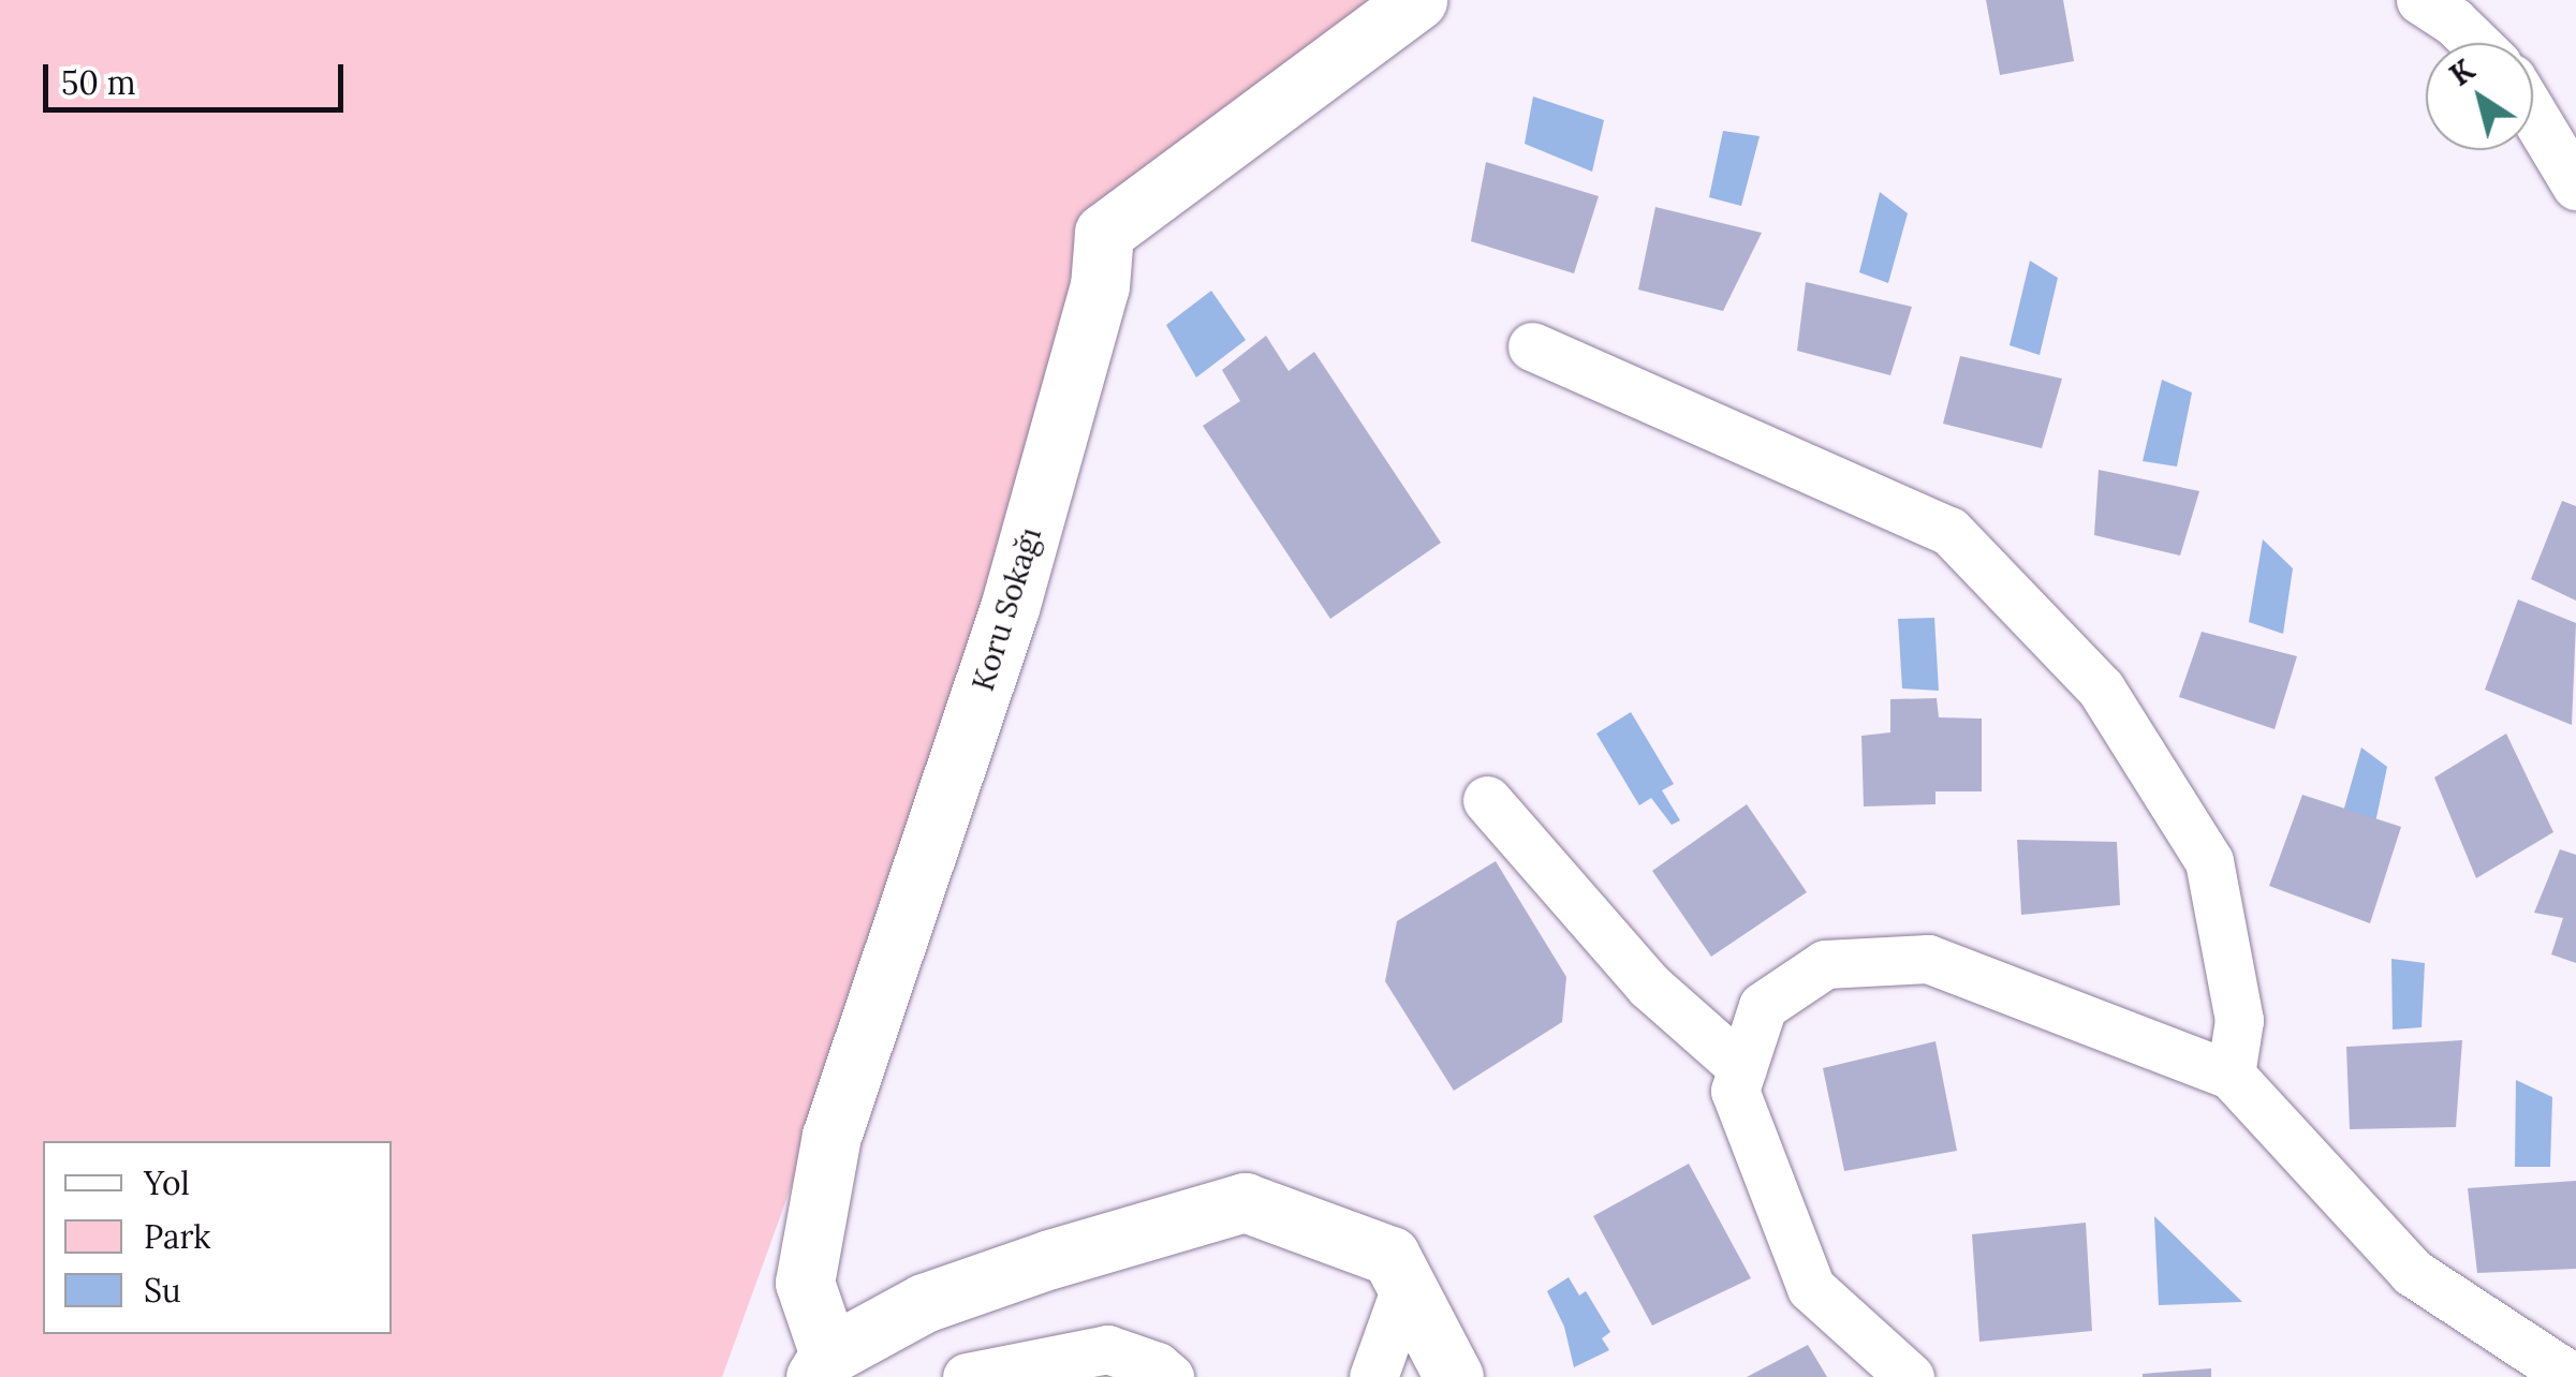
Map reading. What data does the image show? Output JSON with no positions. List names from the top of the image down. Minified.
{"streets":{"street":["Koru Sokağı"]},"legend":["Yol","Park","Su"],"scale_bar":"50 m","north":"top left"}
